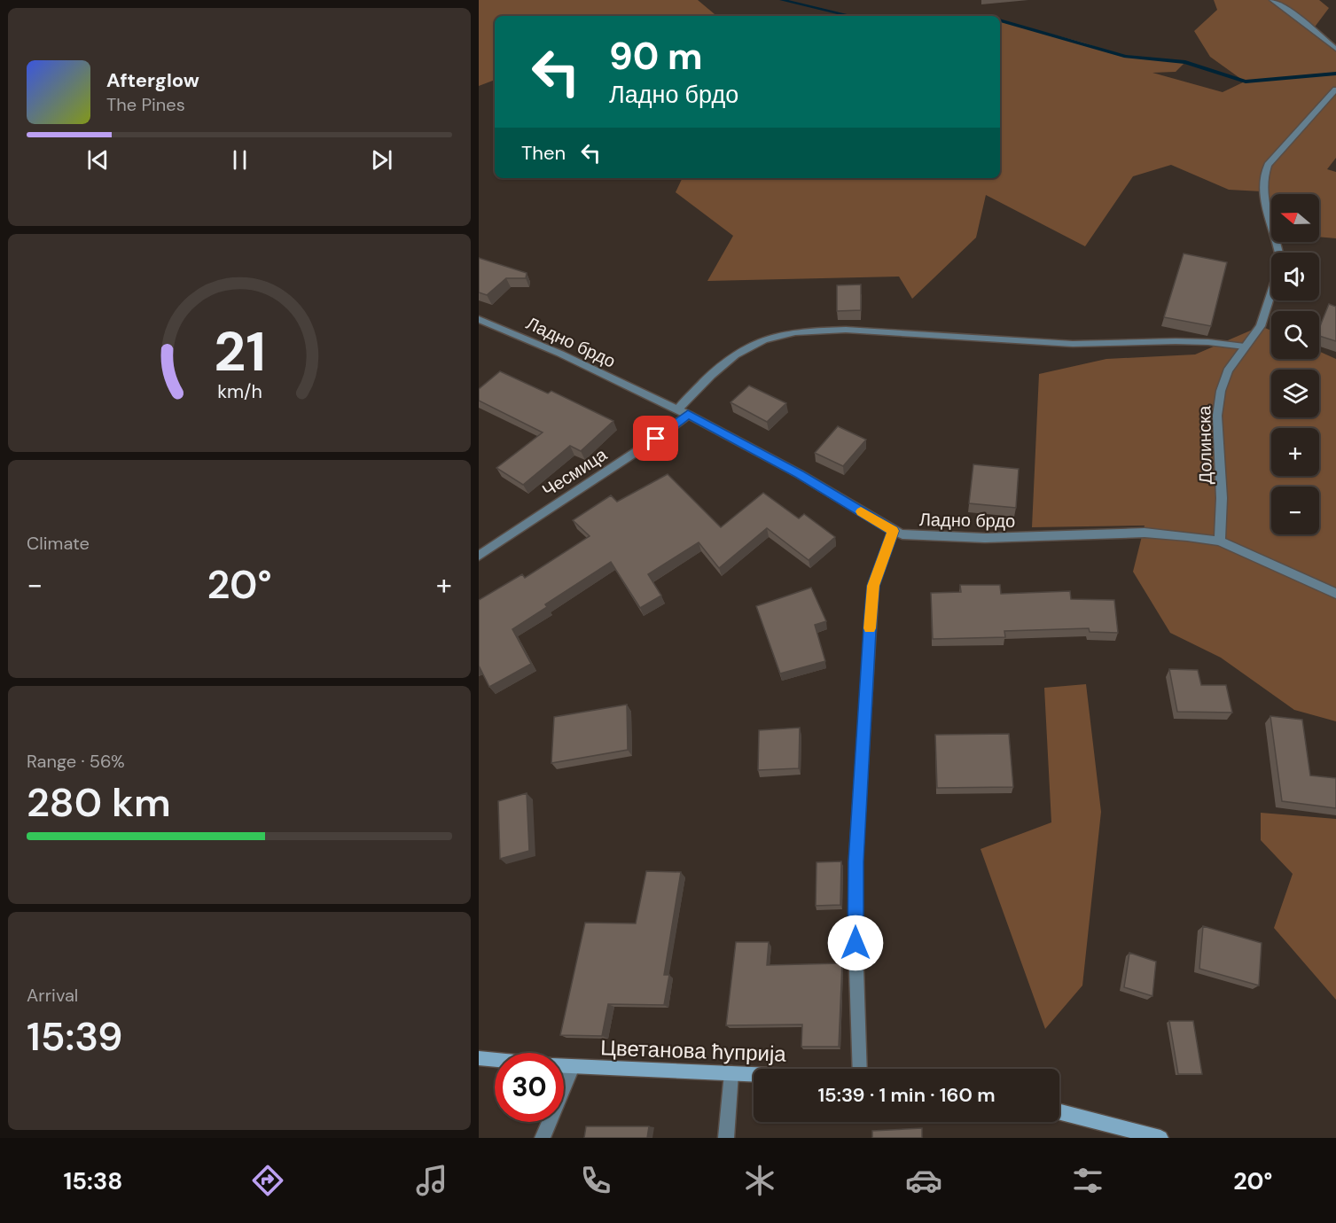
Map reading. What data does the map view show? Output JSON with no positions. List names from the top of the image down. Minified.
{"streets":{"street":["Ладно брдо","Долинска","Чесмица","Цветанова ћуприја"]},"crossings":[["Ладно брдо","Долинска"],["Ладно брдо","Чесмица"]],"north":"left","page":{"turn":["90 m","Ладно брдо"],"song":["Afterglow","The Pines"],"then":"Then","map_buttons":["+","−"],"tile":["Climate",["Range · 56%","280 km"],["Arrival","15:39"]],"heat":["−","20°","+"],"limit":"30","trip":"15:39 · 1 min · 160 m","tabs":["15:38","20°"],"gauge":["21","km/h"]}}
